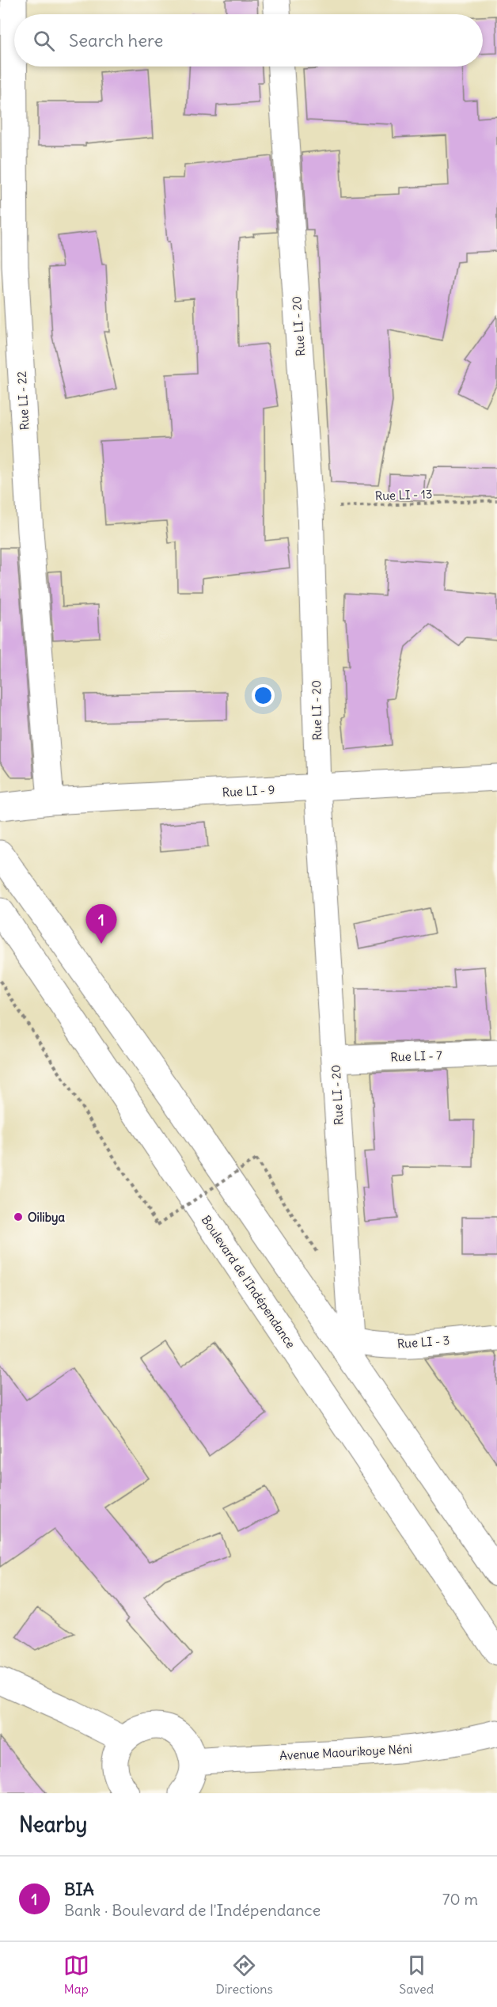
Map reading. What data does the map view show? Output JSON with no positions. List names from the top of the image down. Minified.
{"streets":{"street":["Rue LI - 20","Rue LI - 22","Rue LI - 9","Rue LI - 7","Boulevard de l'Indépendance","Rue LI - 3","Avenue Maourikoye Néni"],"path":["Rue LI - 13"]},"crossings":[["Rue LI - 20","Rue LI - 13"],["Rue LI - 20","Rue LI - 9"],["Rue LI - 20","Rue LI - 7"],["Rue LI - 20","Rue LI - 3"],["Rue LI - 22","Rue LI - 9"]],"places":["Oilibya"],"page":{"search":"Search here","pins":"1","heading":"Nearby","list":[{"mark":"1","name":"BIA","note":"Bank · Boulevard de l'Indépendance","value":"70 m"}],"nav":["Map","Directions","Saved"]}}
